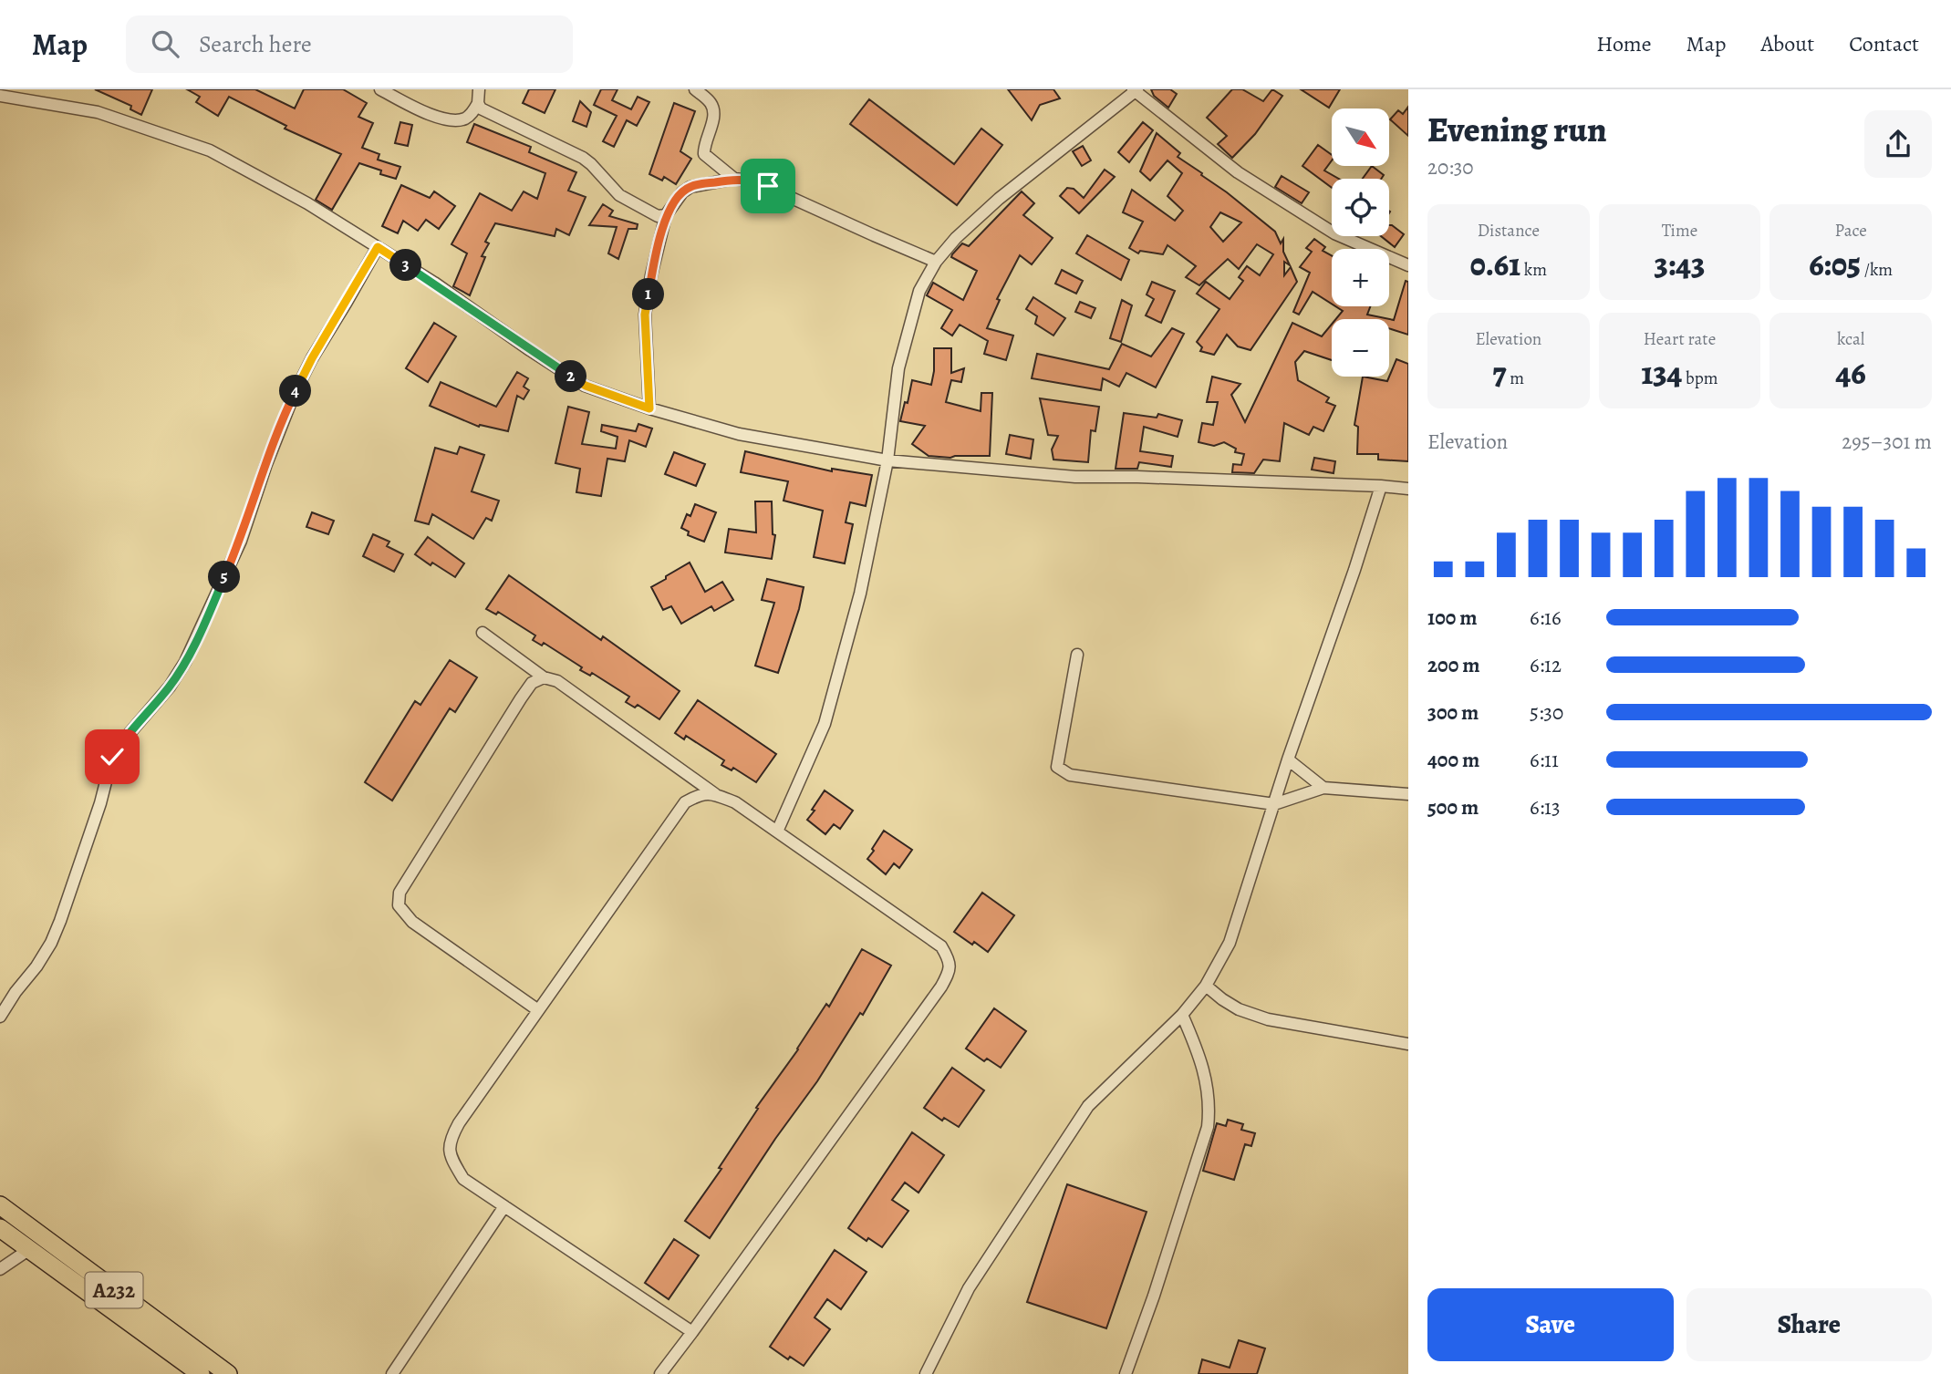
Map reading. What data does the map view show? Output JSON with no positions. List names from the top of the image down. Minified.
{"streets":{"highway":["A232"]},"north":"bottom right","page":{"header":"Map","search":"Search here","nav":["Home","Map","About","Contact"],"heading":["Evening run","20:30"],"map_buttons":["+","−"],"stats":[["Distance","0.61 km"],["Time","3:43"],["Pace","6:05 /km"],["Elevation","7 m"],["Heart rate","134 bpm"],["kcal","46"]],"pins":["3","1","2","4","5"],"chart":["Elevation","295–301 m"],"list":[{"name":"100 m","note":"6:16"},{"name":"200 m","note":"6:12"},{"name":"300 m","note":"5:30"},{"name":"400 m","note":"6:11"},{"name":"500 m","note":"6:13"}],"buttons":["Save","Share"]}}
